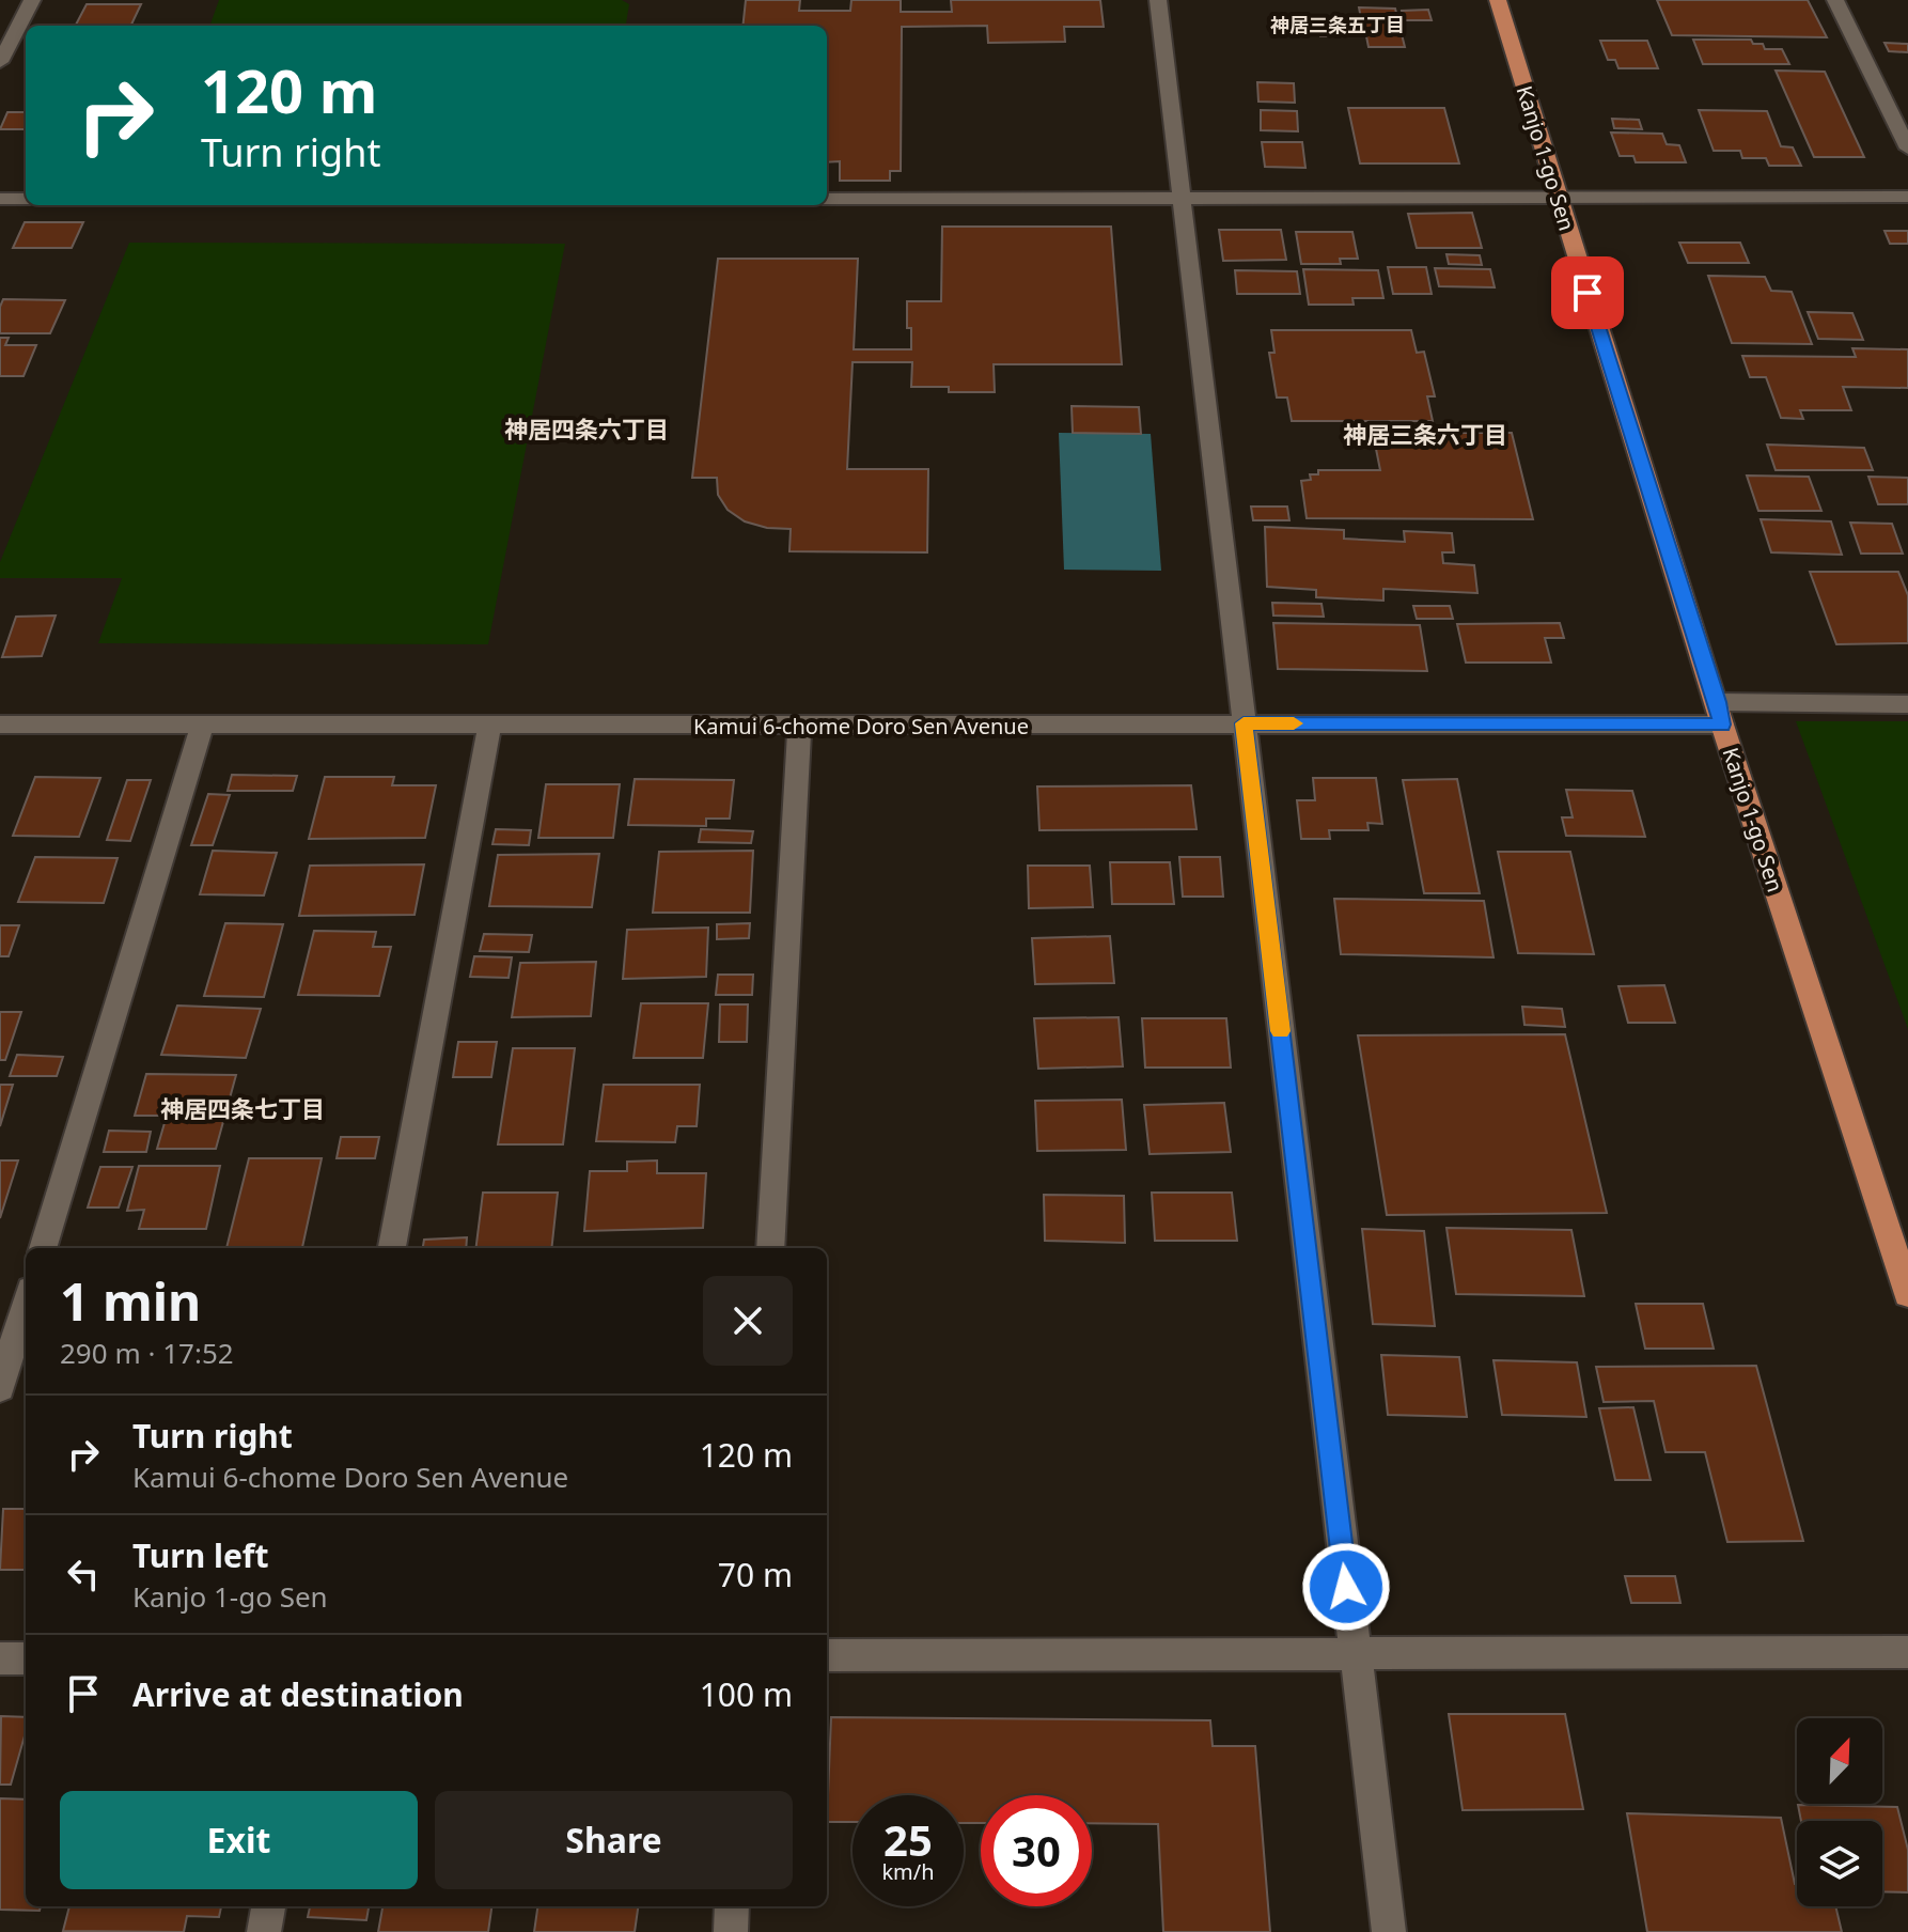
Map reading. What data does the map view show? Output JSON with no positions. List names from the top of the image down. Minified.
{"streets":{"main road":["Kanjo 1-go Sen"],"street":["Kamui 6-chome Doro Sen Avenue"]},"crossings":[["Kanjo 1-go Sen","Kamui 6-chome Doro Sen Avenue"]],"districts":["神居三条五丁目","神居四条六丁目","神居三条六丁目","神居四条七丁目"],"north":"top right","page":{"turn":["120 m","Turn right"],"heading":["1 min","290 m · 17:52"],"list":[{"name":"Turn right","note":"Kamui 6-chome Doro Sen Avenue","value":"120 m"},{"name":"Turn left","note":"Kanjo 1-go Sen","value":"70 m"},{"name":"Arrive at destination","value":"100 m"}],"buttons":["Exit","Share"],"speed":"25 km/h","limit":"30"}}
